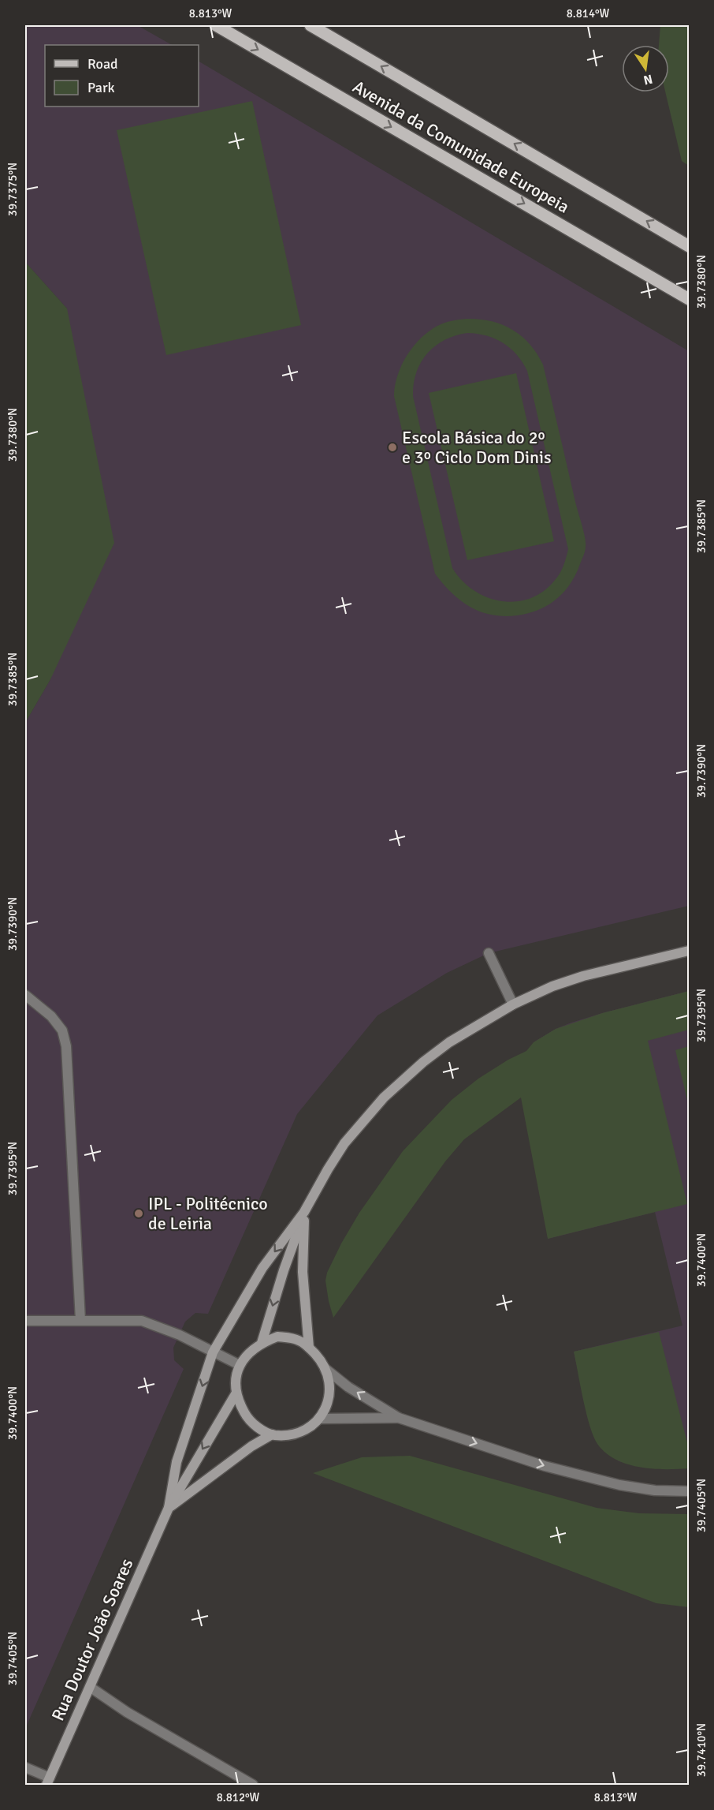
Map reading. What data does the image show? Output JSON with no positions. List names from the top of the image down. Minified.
{"streets":{"main road":["Avenida da Comunidade Europeia","Rua Doutor João Soares"]},"one_way":["Rua Doutor João Soares"],"places":["Escola Básica do 2º e 3º Ciclo Dom Dinis","IPL - Politécnico de Leiria"],"legend":["Road","Park"],"north":"bottom","coordinates":["8.813°W","8.814°W","39.7375°N","39.7380°N","39.7385°N","39.7390°N","39.7395°N","39.7400°N","39.7405°N","39.7410°N","8.812°W"]}
